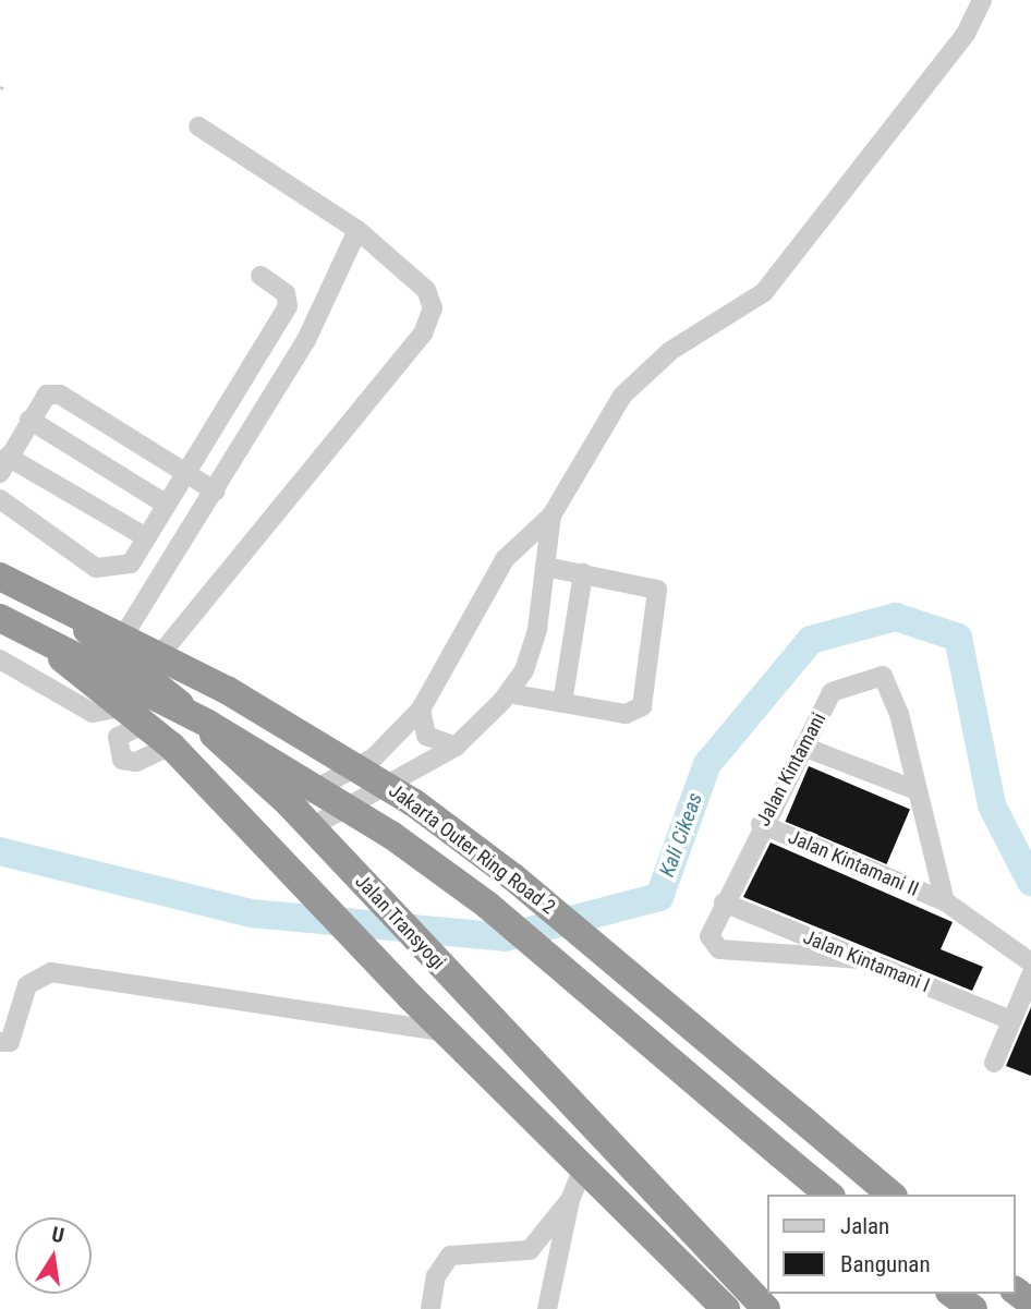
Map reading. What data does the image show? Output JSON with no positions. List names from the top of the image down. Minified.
{"streets":{"highway":["Jakarta Outer Ring Road 2","Jalan Transyogi"],"street":["Jalan Kintamani","Jalan Kintamani II","Jalan Kintamani I"]},"crossings":[["Jalan Kintamani","Jalan Kintamani II"],["Jalan Kintamani","Jalan Kintamani I"],["Jakarta Outer Ring Road 2","Jalan Transyogi"]],"water":["Kali Cikeas"],"legend":["Jalan","Bangunan"],"north":"top"}
